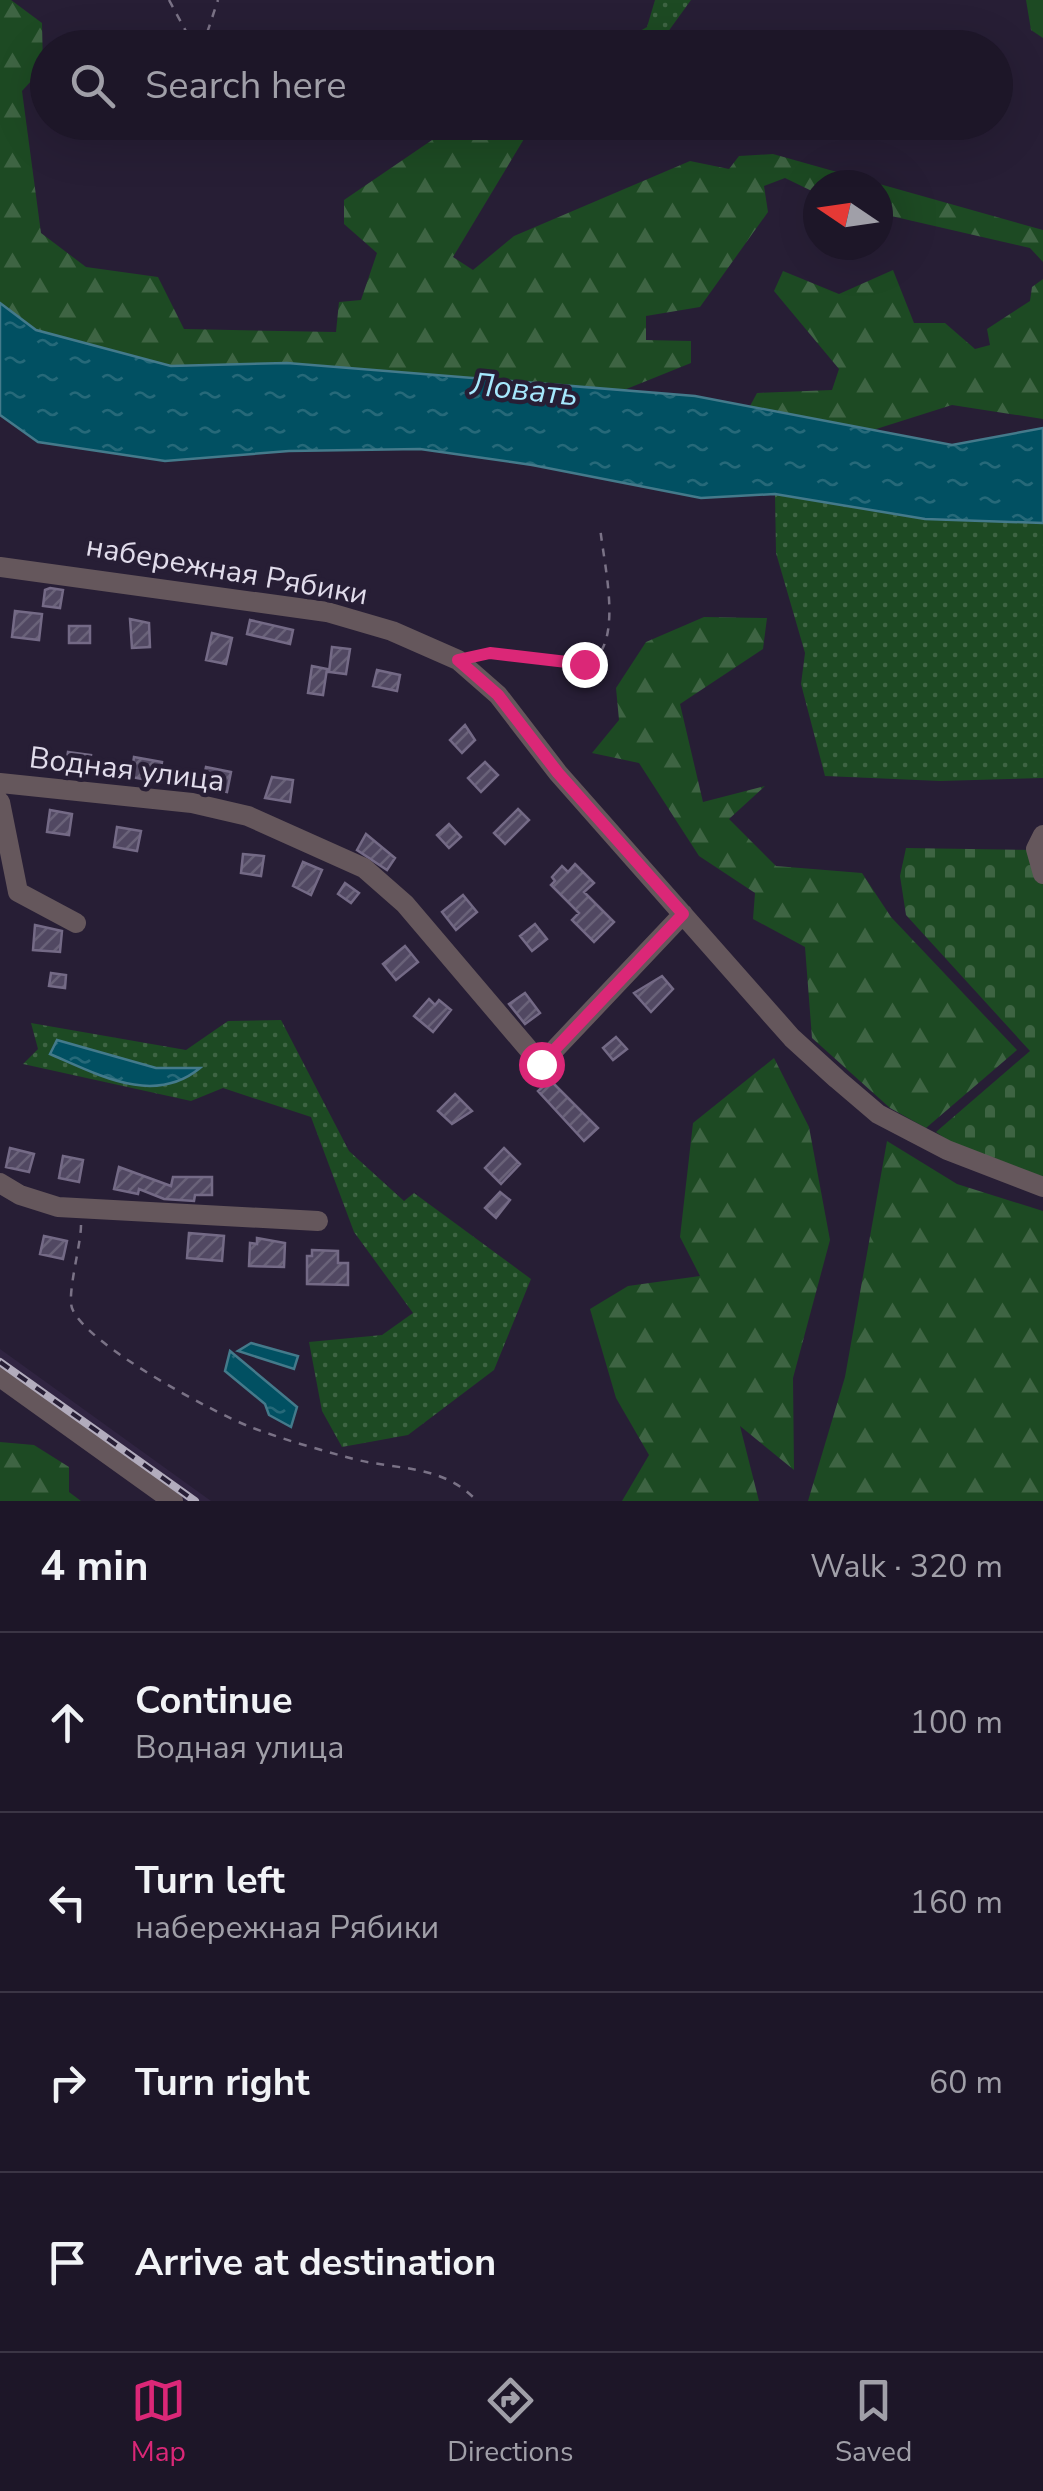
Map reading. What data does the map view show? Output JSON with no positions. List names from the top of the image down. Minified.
{"streets":{"street":["набережная Рябики","Водная улица"]},"crossings":[["набережная Рябики","Водная улица"]],"water":["Ловать"],"north":"left","page":{"search":"Search here","heading":["4 min","Walk · 320 m"],"list":[["Continue","Водная улица","100 m"],["Turn left","набережная Рябики","160 m"],["Turn right","60 m"],"Arrive at destination"],"nav":["Map","Directions","Saved"]}}
